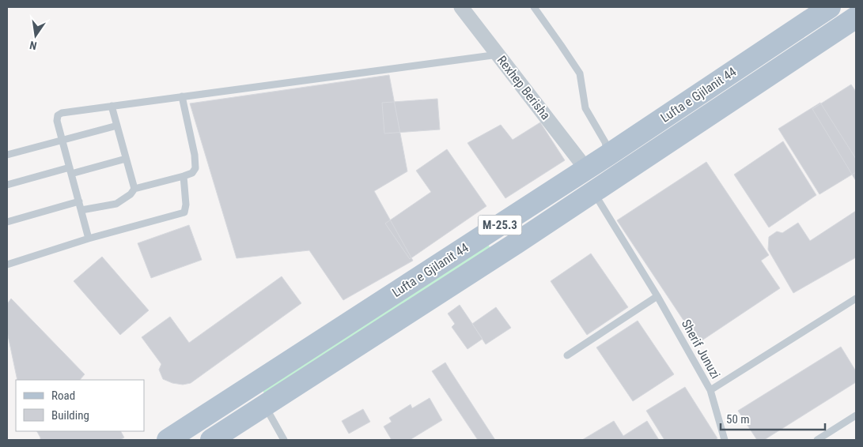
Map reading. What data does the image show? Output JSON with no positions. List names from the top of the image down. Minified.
{"streets":{"main road":["Lufta e Gjilanit 44","M-25.3"],"street":["Rexhep Berisha"],"lane":["Sherif Junuzi"]},"crossings":[["Rexhep Berisha","Lufta e Gjilanit 44"],["Lufta e Gjilanit 44","Sherif Junuzi"]],"legend":["Road","Building"],"scale_bar":"50 m","north":"bottom"}
